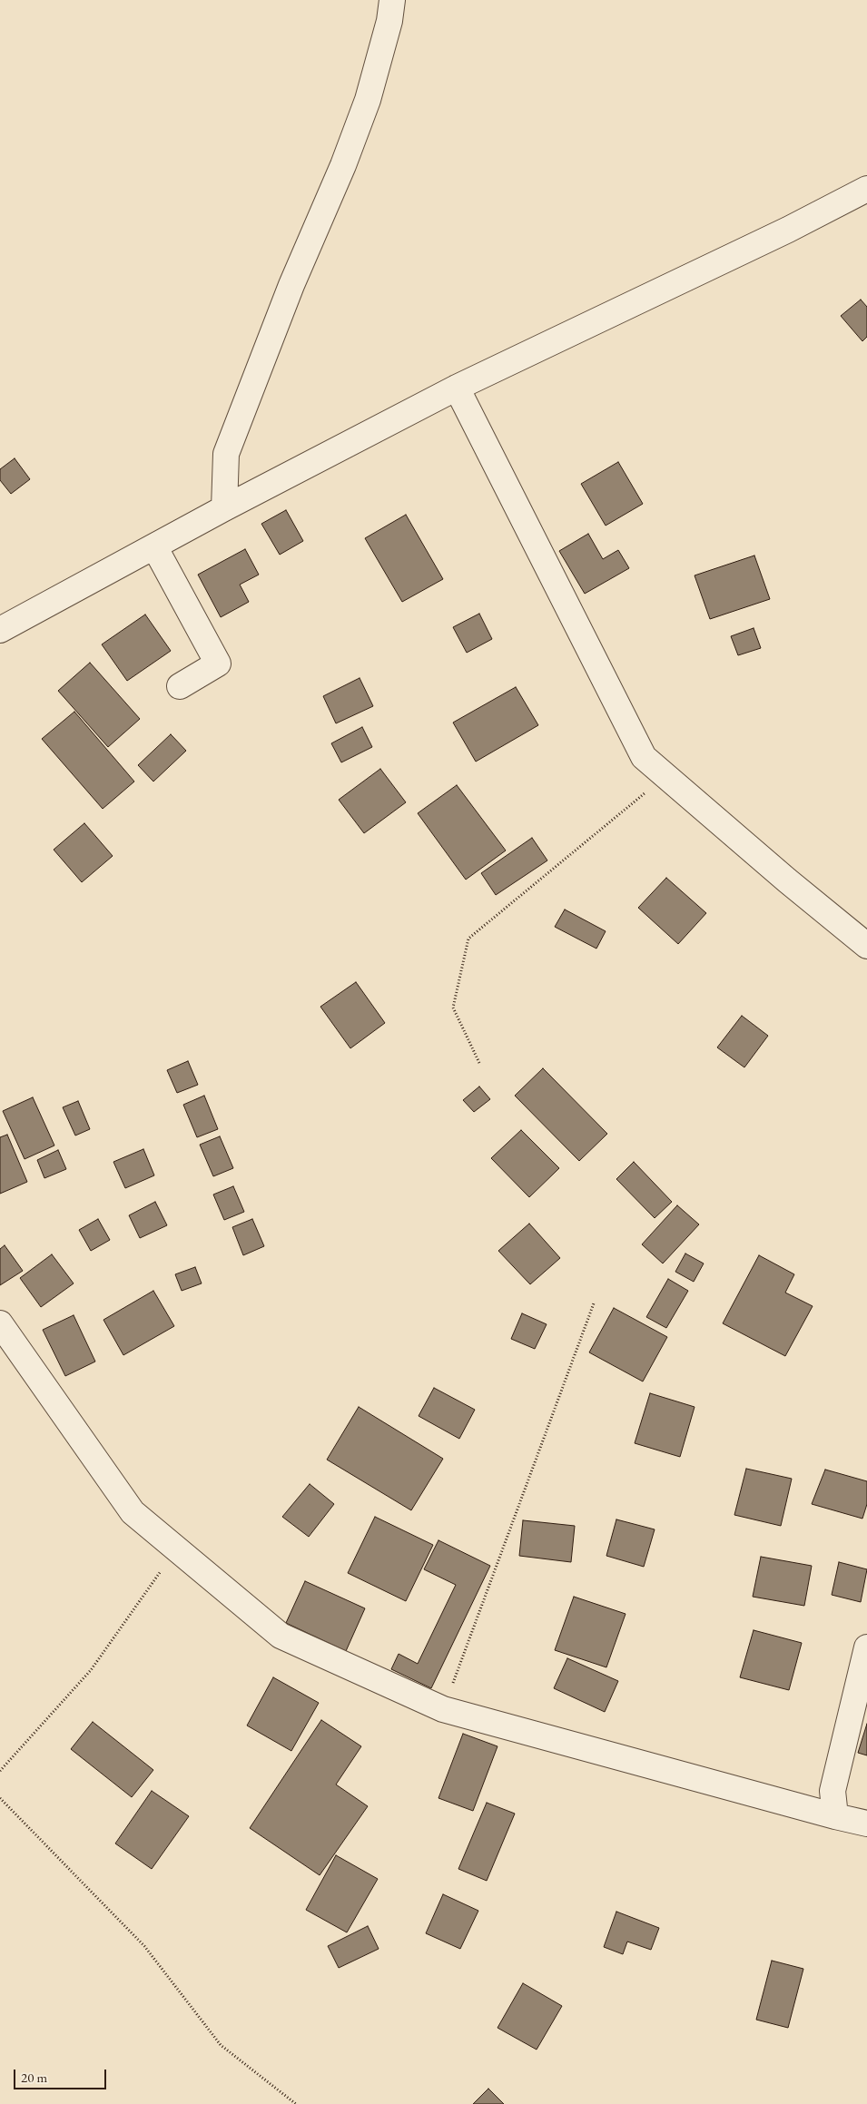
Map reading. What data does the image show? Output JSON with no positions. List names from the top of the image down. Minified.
{"scale_bar":"20 m"}
